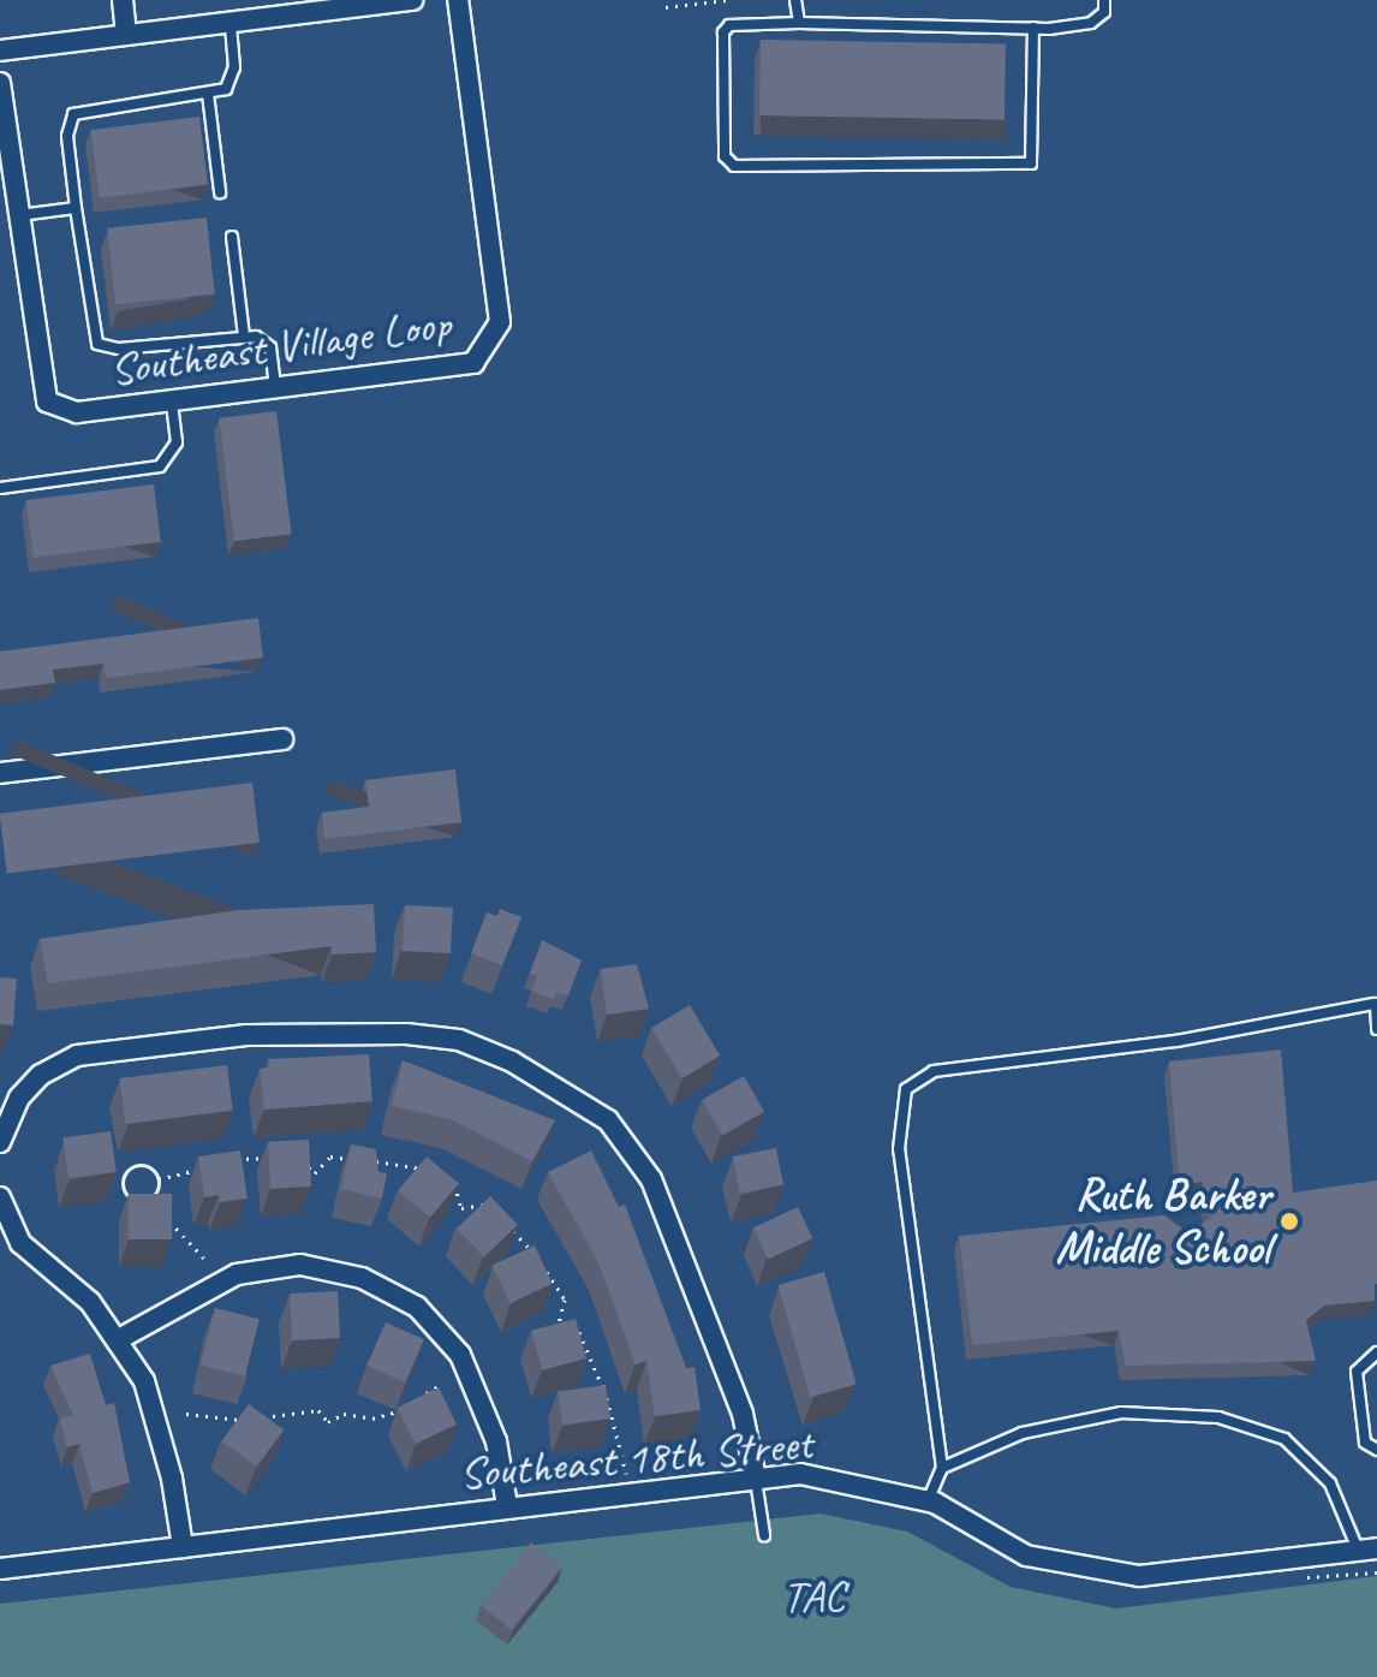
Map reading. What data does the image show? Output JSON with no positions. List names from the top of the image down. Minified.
{"streets":{"street":["Southeast Village Loop","Southeast 18th Street"]},"parks":["TAC"],"places":["Ruth Barker Middle School"]}
